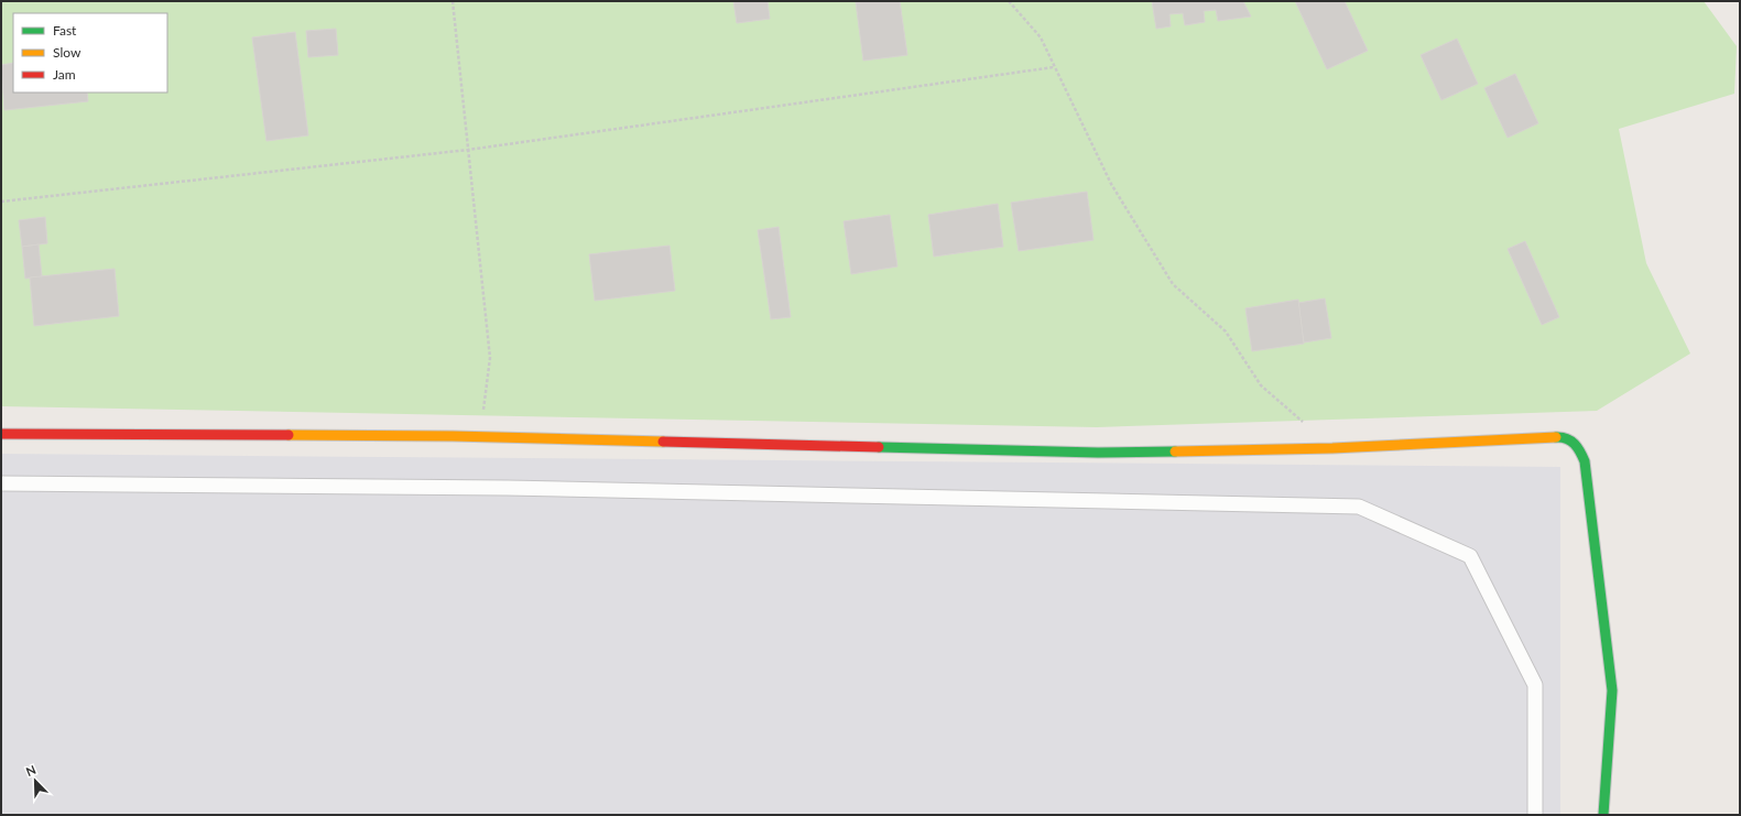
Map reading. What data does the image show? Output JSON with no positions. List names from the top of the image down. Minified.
{"legend":["Fast","Slow","Jam"],"north":"top left"}
